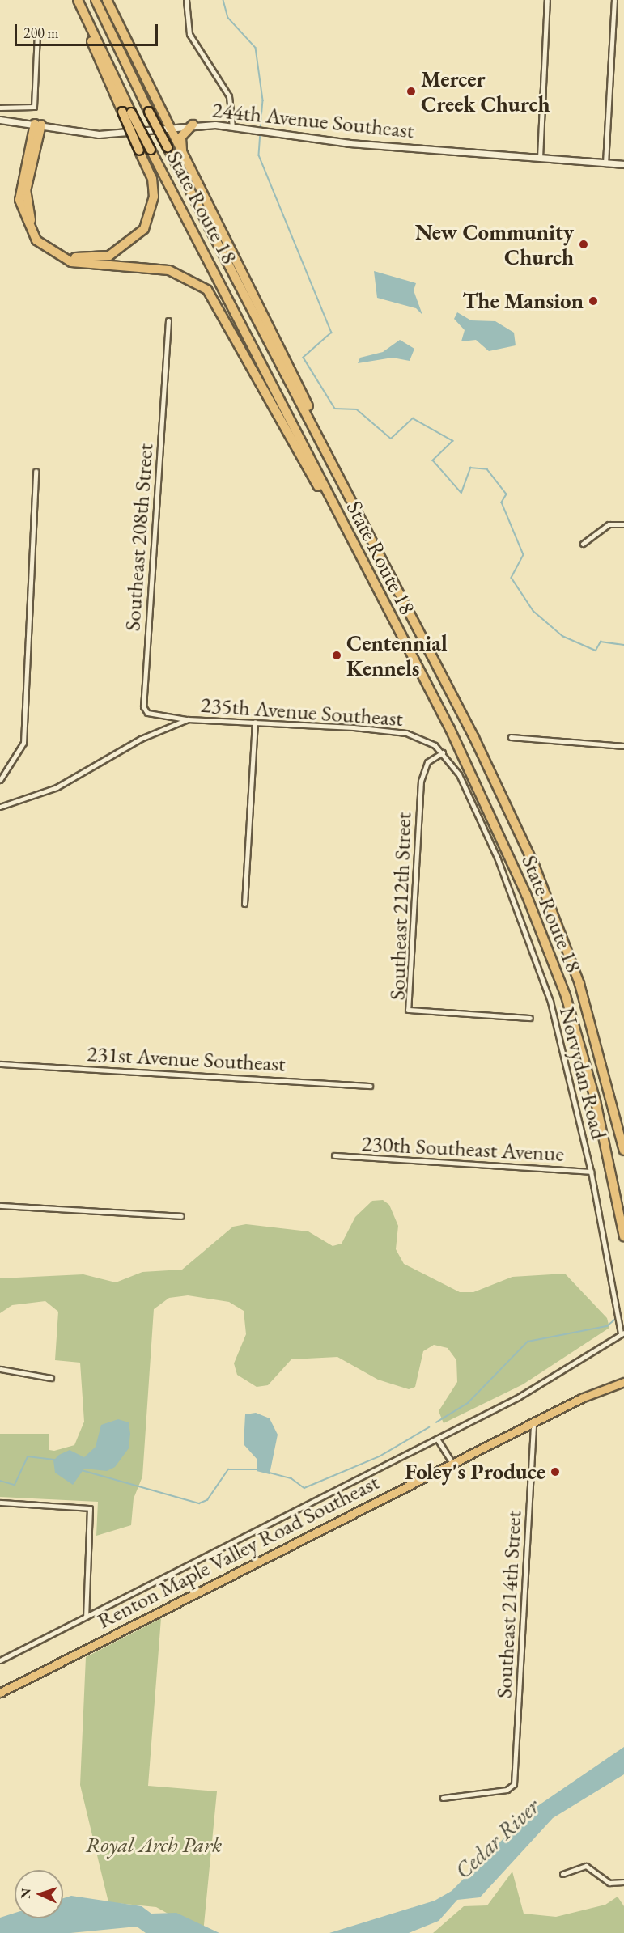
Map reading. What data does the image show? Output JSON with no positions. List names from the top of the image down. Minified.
{"streets":{"highway":["State Route 18"],"main road":["Renton Maple Valley Road Southeast"],"street":["244th Avenue Southeast","Southeast 208th Street","235th Avenue Southeast","Southeast 212th Street","231st Avenue Southeast","Norvydan Road","230th Southeast Avenue","Southeast 214th Street"]},"crossings":[["Southeast 208th Street","235th Avenue Southeast"],["235th Avenue Southeast","Southeast 212th Street"],["235th Avenue Southeast","Norvydan Road"],["Southeast 212th Street","Norvydan Road"],["Norvydan Road","230th Southeast Avenue"],["Renton Maple Valley Road Southeast","Southeast 214th Street"]],"water":["Cedar River"],"parks":["Royal Arch Park"],"places":["Mercer Creek Church","New Community Church","The Mansion","Centennial Kennels","Foley's Produce"],"scale_bar":"200 m","north":"left"}
